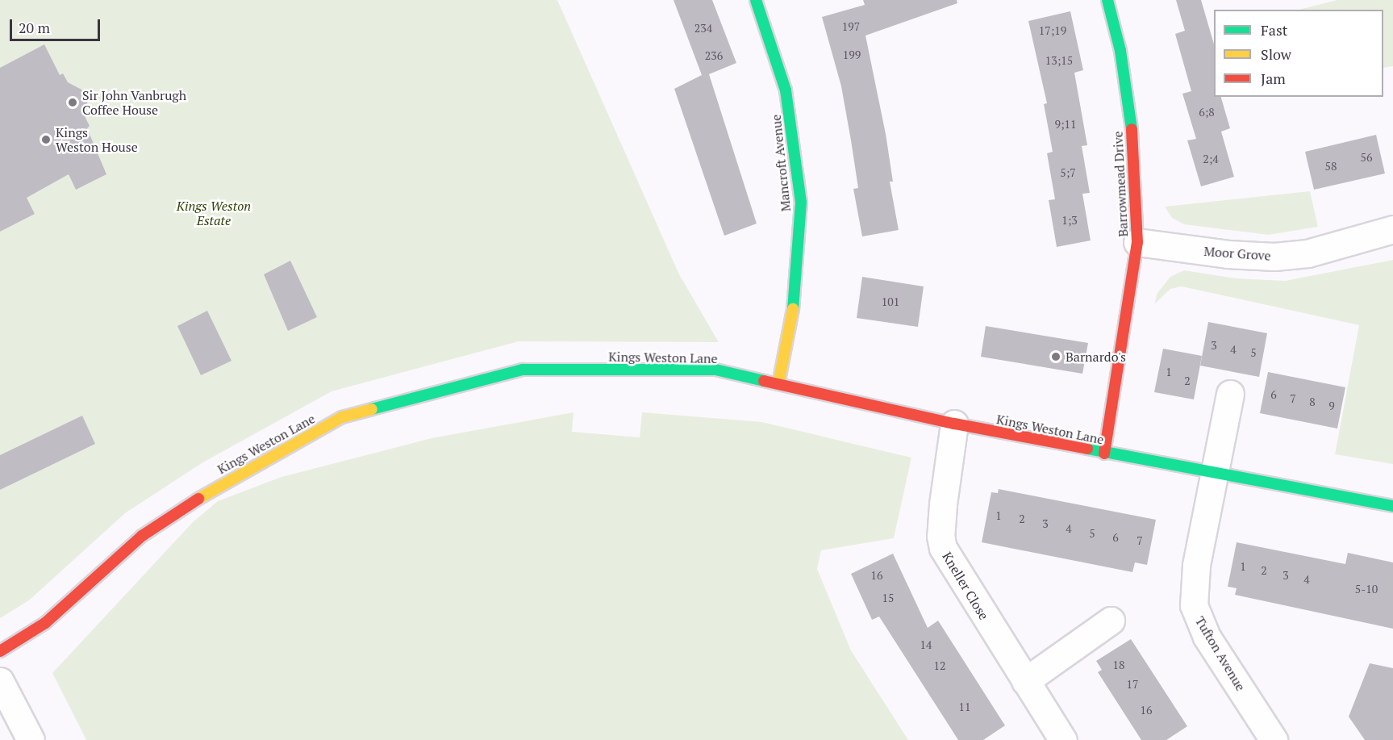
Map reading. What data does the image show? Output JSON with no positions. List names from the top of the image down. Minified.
{"streets":{"street":["Mancroft Avenue","Barrowmead Drive","Moor Grove","Kings Weston Lane","Kneller Close","Tufton Avenue"]},"crossings":[["Mancroft Avenue","Kings Weston Lane"],["Barrowmead Drive","Moor Grove"],["Barrowmead Drive","Kings Weston Lane"],["Kings Weston Lane","Kneller Close"],["Kings Weston Lane","Tufton Avenue"]],"parks":["Kings Weston Estate"],"places":["Sir John Vanbrugh Coffee House","Kings Weston House","Barnardo's"],"house_numbers":["197","234","17;19","199","236","13;15","6;8","9;11","56","2;4","58","5;7","1;3","101","3","4","5","1","2","6","7","8","9","1","2","3","4","5","6","7","1","2","16","3","4","5-10","15","14","18","12","17","11","16"],"legend":["Fast","Slow","Jam"],"scale_bar":"20 m"}
